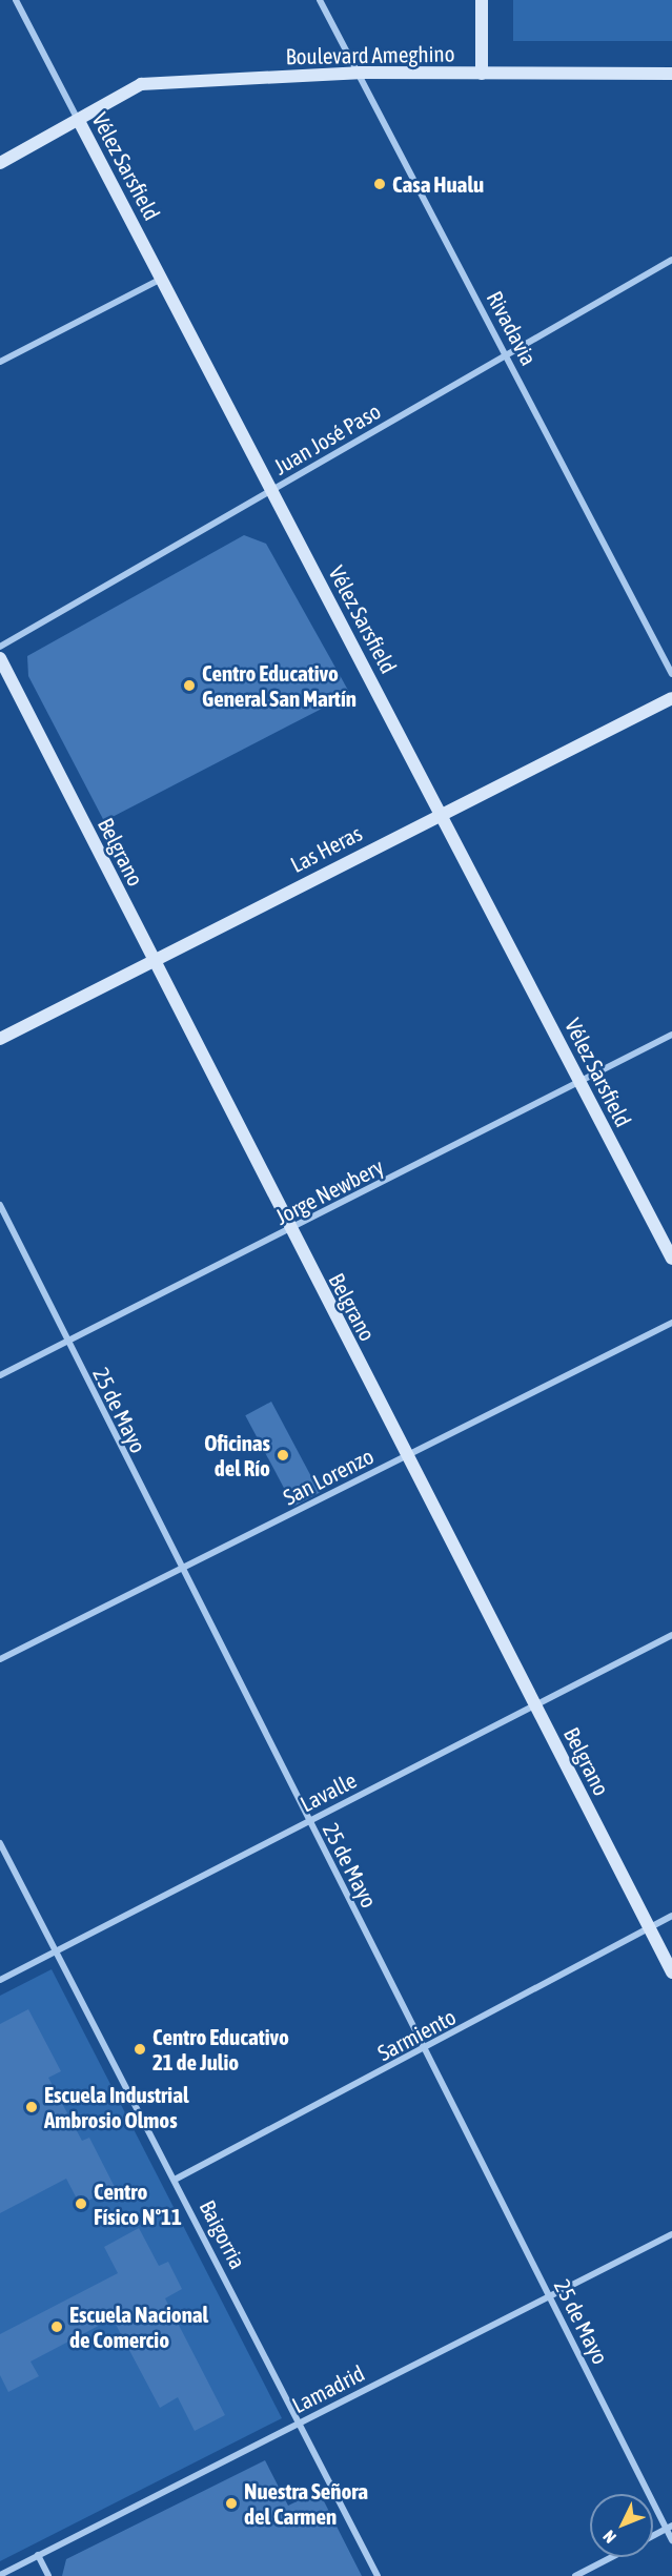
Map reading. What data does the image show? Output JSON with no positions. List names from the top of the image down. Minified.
{"streets":{"main road":["Boulevard Ameghino","Vélez Sarsfield","Las Heras","Belgrano"],"street":["Rivadavia","Juan José Paso","Jorge Newbery","25 de Mayo","San Lorenzo","Lavalle","Sarmiento","Baigorria","Lamadrid"]},"crossings":[["Boulevard Ameghino","Vélez Sarsfield"],["Boulevard Ameghino","Rivadavia"],["Vélez Sarsfield","Juan José Paso"],["Vélez Sarsfield","Las Heras"],["Vélez Sarsfield","Jorge Newbery"],["Rivadavia","Juan José Paso"],["Las Heras","Belgrano"],["Belgrano","Jorge Newbery"],["Belgrano","San Lorenzo"],["Belgrano","Lavalle"],["Belgrano","Sarmiento"],["Jorge Newbery","25 de Mayo"],["25 de Mayo","San Lorenzo"],["25 de Mayo","Lavalle"],["25 de Mayo","Sarmiento"],["25 de Mayo","Lamadrid"],["Lavalle","Baigorria"],["Sarmiento","Baigorria"],["Baigorria","Lamadrid"]],"places":["Casa Hualu","Centro Educativo General San Martín","Oficinas del Río","Centro Educativo 21 de Julio","Escuela Industrial Ambrosio Olmos","Centro Físico Nº11","Escuela Nacional de Comercio","Nuestra Señora del Carmen"],"north":"bottom left"}
